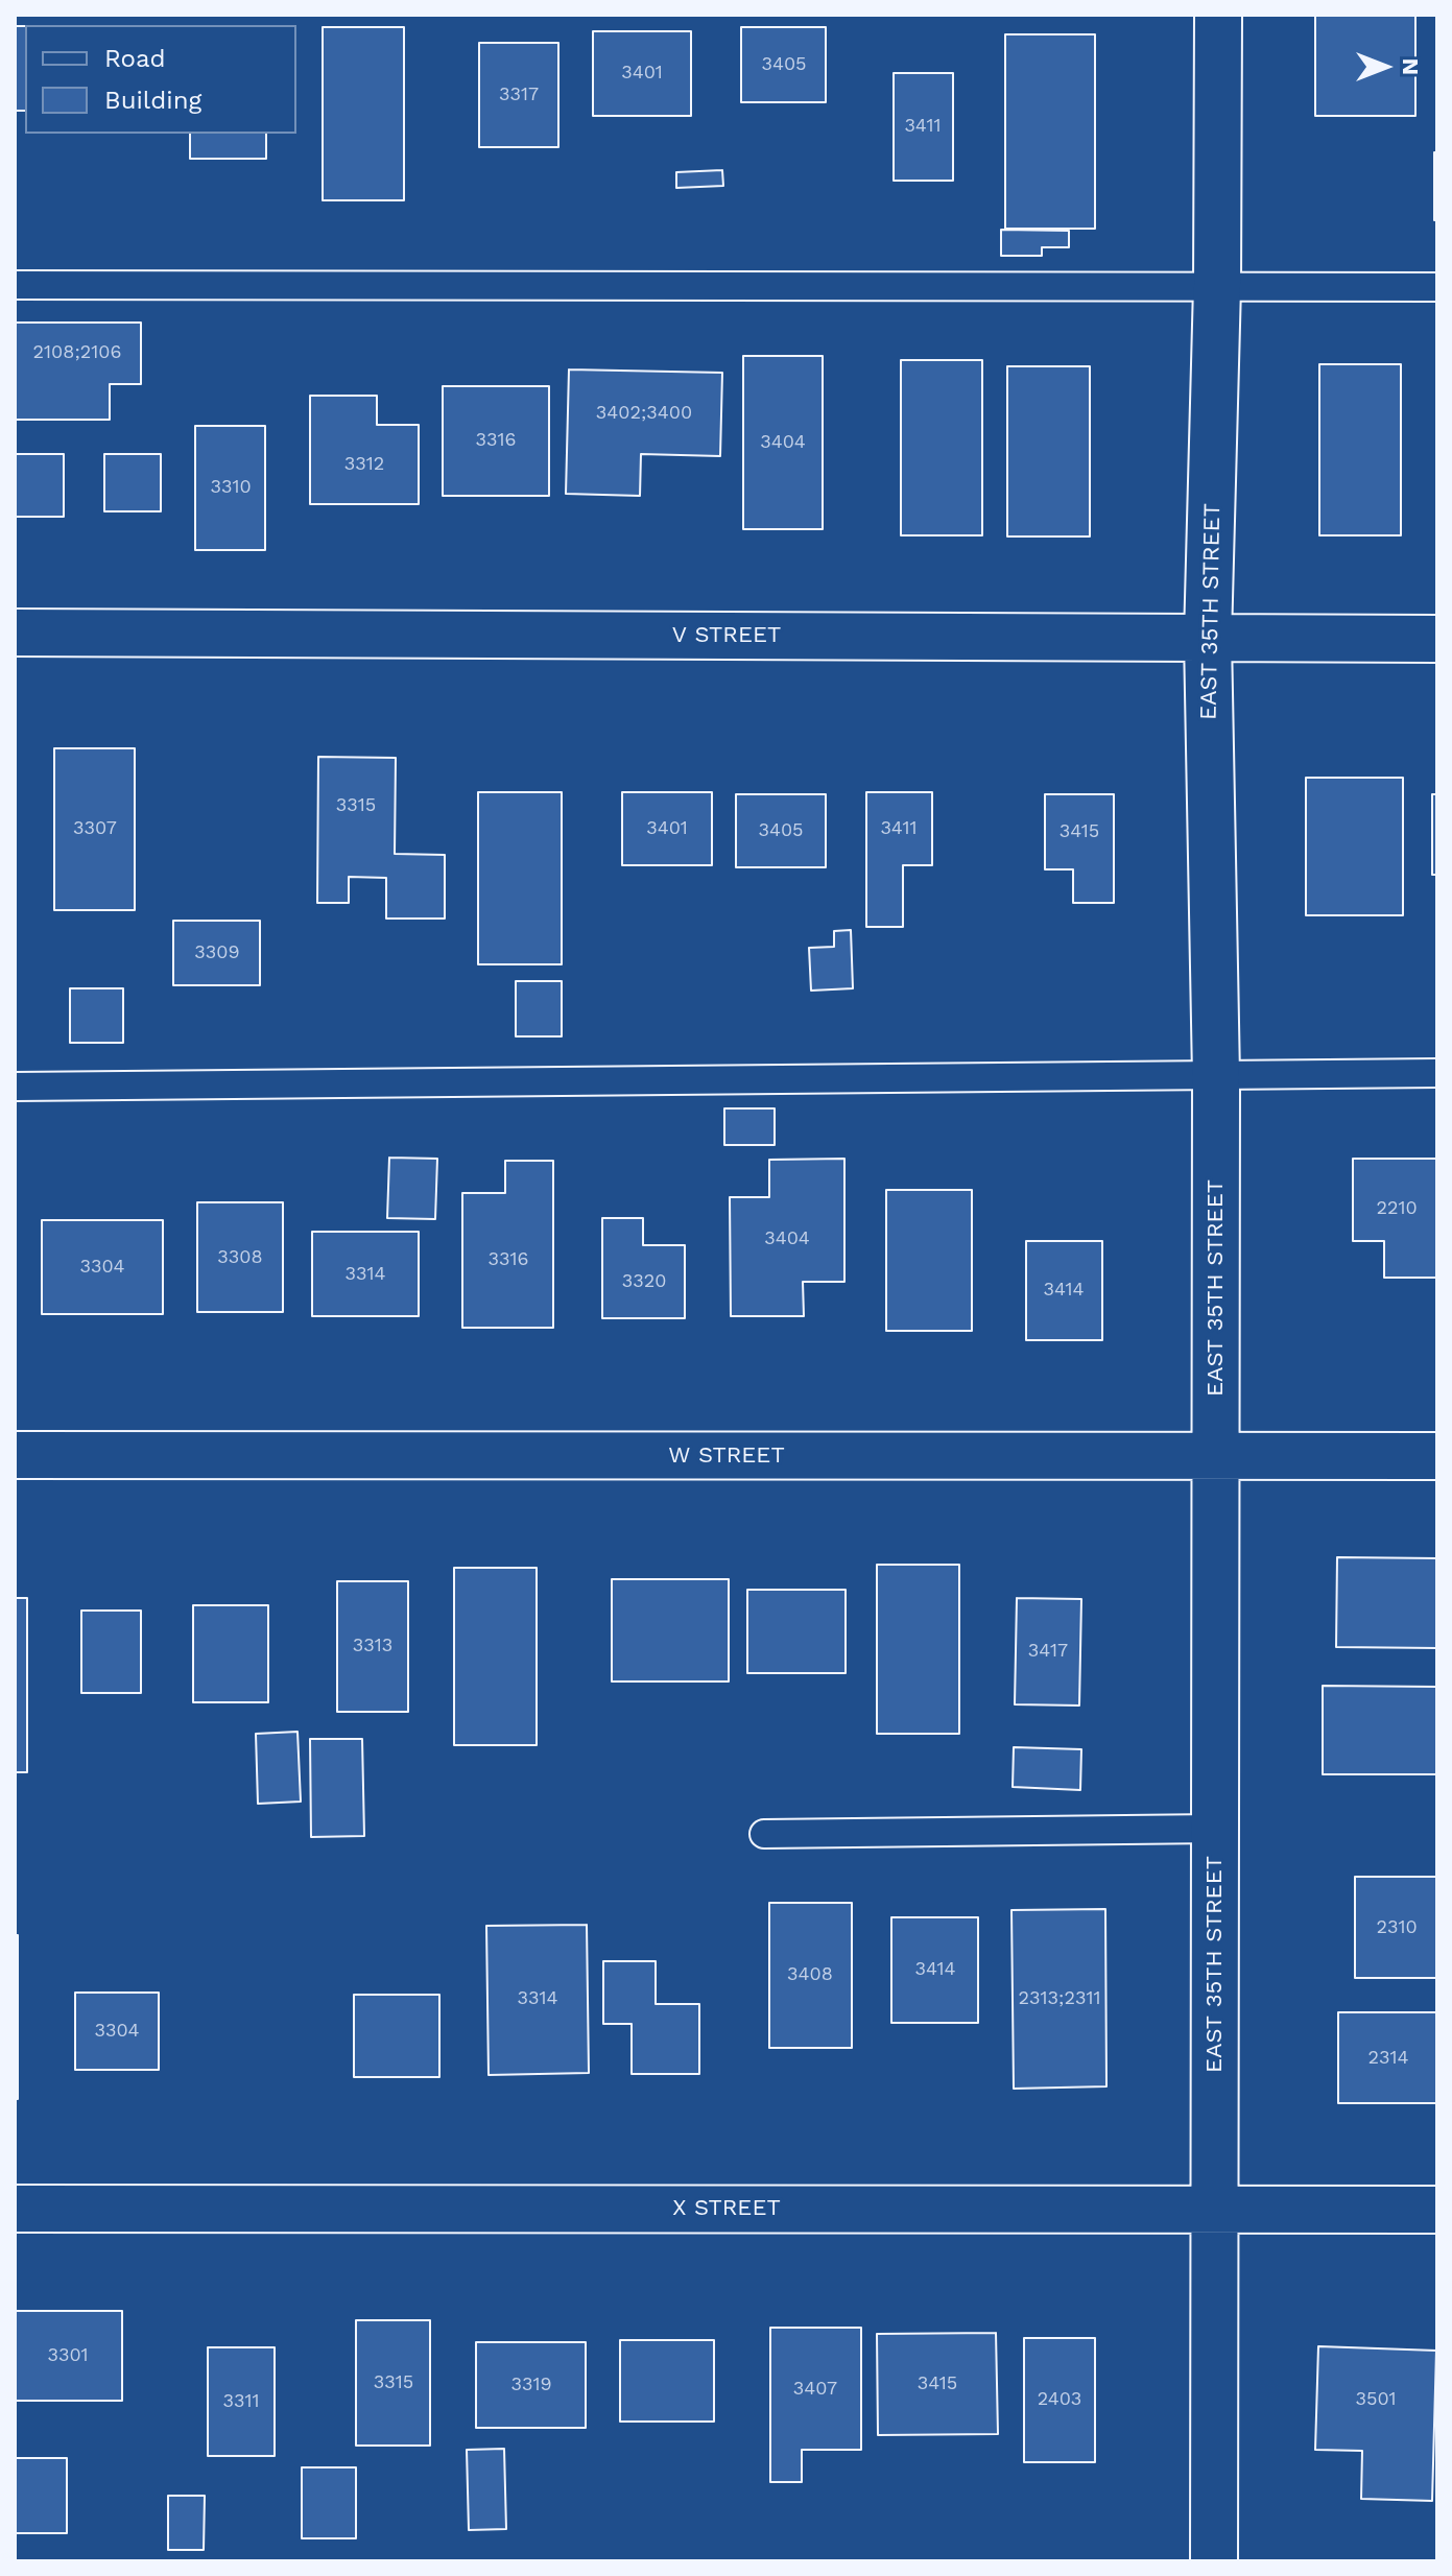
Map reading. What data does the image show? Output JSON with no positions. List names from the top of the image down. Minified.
{"streets":{"street":["EAST 35TH STREET","V STREET","W STREET","X STREET"]},"crossings":[["EAST 35TH STREET","V STREET"],["EAST 35TH STREET","W STREET"],["EAST 35TH STREET","X STREET"]],"house_numbers":["3405","3401","3317","3411","2108;2106","3402;3400","3316","3404","3312","3310","3315","3307","3401","3411","3405","3415","3309","2210","3404","3308","3316","3304","3314","3320","3414","3313","3417","2310","3414","3408","3314","2313;2311","3304","2314","3301","3315","3415","3319","3407","2403","3501","3311"],"legend":["Road","Building"],"north":"right"}
